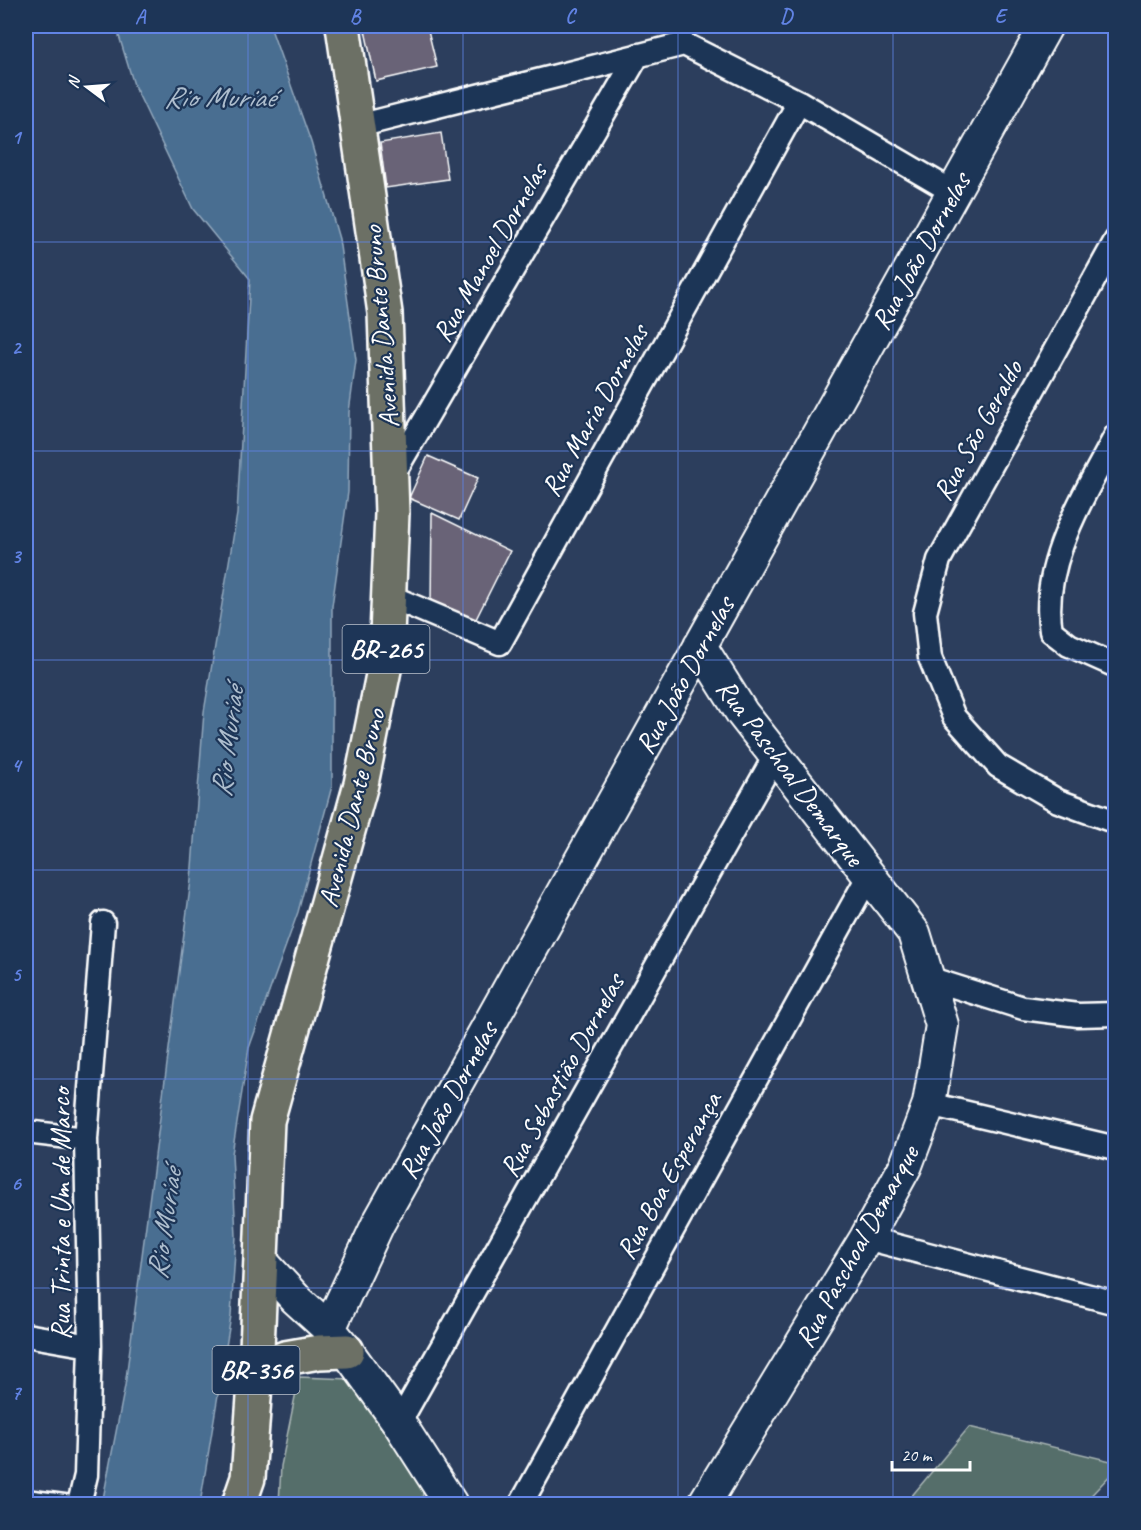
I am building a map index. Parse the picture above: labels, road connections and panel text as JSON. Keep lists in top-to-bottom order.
{
  "streets": {
    "highway": ["Avenida Dante Bruno", "BR-265", "BR-356"],
    "main road": ["Rua João Dornelas", "Rua Paschoal Demarque"],
    "street": [
      "Rua Manoel Dornelas",
      "Rua Maria Dornelas",
      "Rua São Geraldo",
      "Rua Sebastião Dornelas",
      "Rua Boa Esperança",
      "Rua Trinta e Um de Marco"
    ]
  },
  "crossings": [
    ["Rua João Dornelas", "Rua Paschoal Demarque"],
    ["Rua Manoel Dornelas", "Avenida Dante Bruno"],
    ["Avenida Dante Bruno", "Rua Maria Dornelas"],
    ["Rua Paschoal Demarque", "Rua Sebastião Dornelas"],
    ["Rua Paschoal Demarque", "Rua Boa Esperança"]
  ],
  "water": ["Rio Muriaé"],
  "scale_bar": "20 m",
  "north": "left",
  "grid": {
    "columns": [
      "A",
      "B",
      "C",
      "D",
      "E"
    ],
    "rows": [
      "1",
      "2",
      "3",
      "4",
      "5",
      "6",
      "7"
    ]
  }
}
